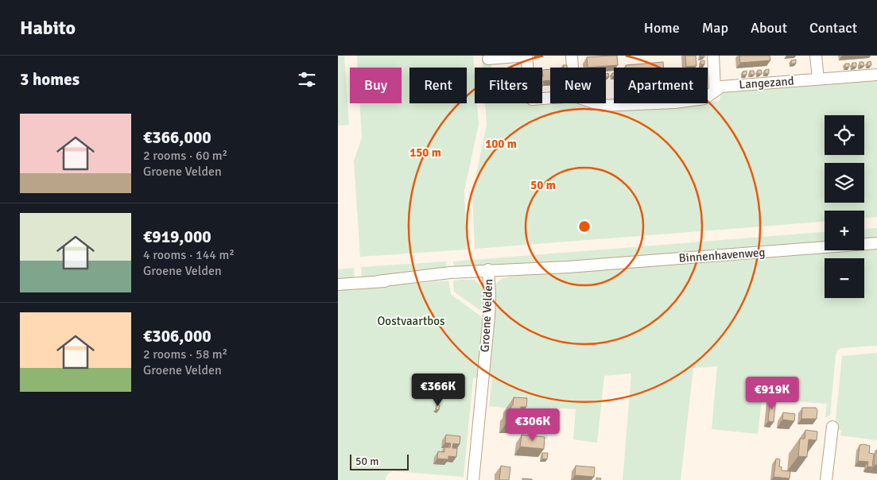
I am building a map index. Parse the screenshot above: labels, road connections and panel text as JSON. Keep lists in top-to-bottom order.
{
  "streets": {
    "street": ["Langezand", "Binnenhavenweg", "Groene Velden"]
  },
  "crossings": [
    ["Binnenhavenweg", "Groene Velden"]
  ],
  "parks": ["Oostvaartbos"],
  "scale_bar": "50 m",
  "page": {
    "header": "Habito",
    "nav": [
      "Home",
      "Map",
      "About",
      "Contact"
    ],
    "heading": "3 homes",
    "chip": [
      "Buy",
      "Rent",
      "Filters",
      "New",
      "Apartment"
    ],
    "list": [
      {
        "name": "€366,000",
        "note": "2 rooms · 60 m² · Groene Velden"
      },
      {
        "name": "€919,000",
        "note": "4 rooms · 144 m² · Groene Velden"
      },
      {
        "name": "€306,000",
        "note": "2 rooms · 58 m² · Groene Velden"
      }
    ],
    "map_buttons": ["+", "−"],
    "price": ["€366K", "€919K", "€306K"],
    "scale": "50 m"
  },
  "rings": ["100 m", "150 m", "50 m"]
}
